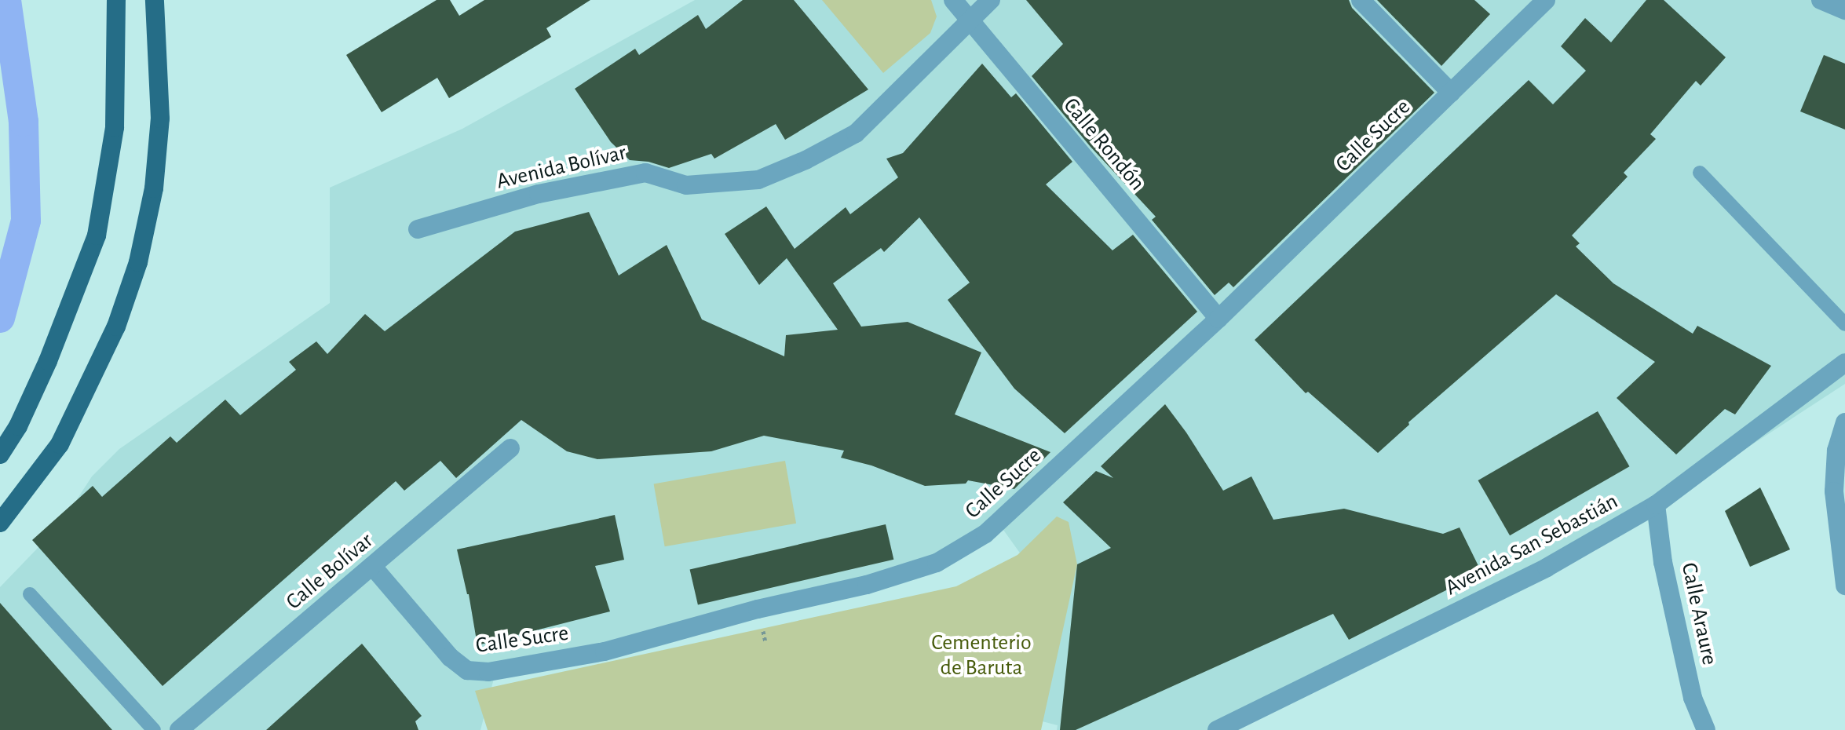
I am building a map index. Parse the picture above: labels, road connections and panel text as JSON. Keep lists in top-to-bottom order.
{
  "streets": {
    "street": [
      "Calle Sucre",
      "Calle Rondón",
      "Avenida Bolívar",
      "Avenida San Sebastián",
      "Calle Bolívar",
      "Calle Araure"
    ]
  },
  "crossings": [
    ["Calle Sucre", "Calle Rondón"],
    ["Calle Sucre", "Calle Bolívar"],
    ["Calle Rondón", "Avenida Bolívar"],
    ["Avenida San Sebastián", "Calle Araure"]
  ],
  "parks": ["Cementerio de Baruta"]
}
